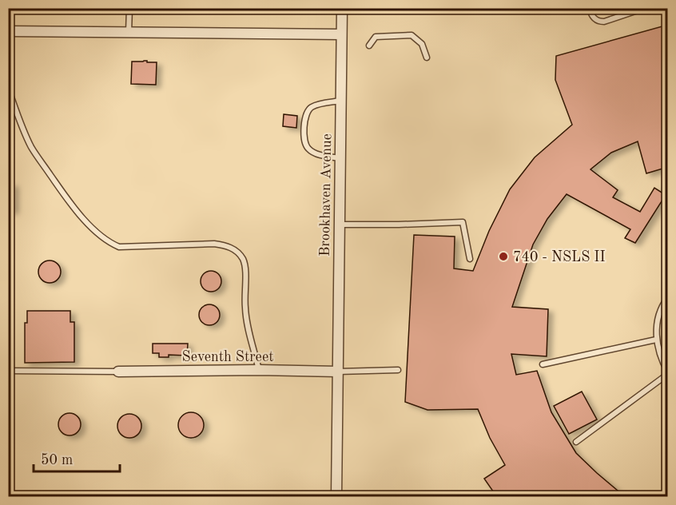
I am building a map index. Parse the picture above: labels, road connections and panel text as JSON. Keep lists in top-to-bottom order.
{
  "streets": {
    "street": ["Brookhaven Avenue", "Seventh Street"]
  },
  "crossings": [
    ["Brookhaven Avenue", "Seventh Street"]
  ],
  "places": ["740 - NSLS II"],
  "scale_bar": "50 m"
}
